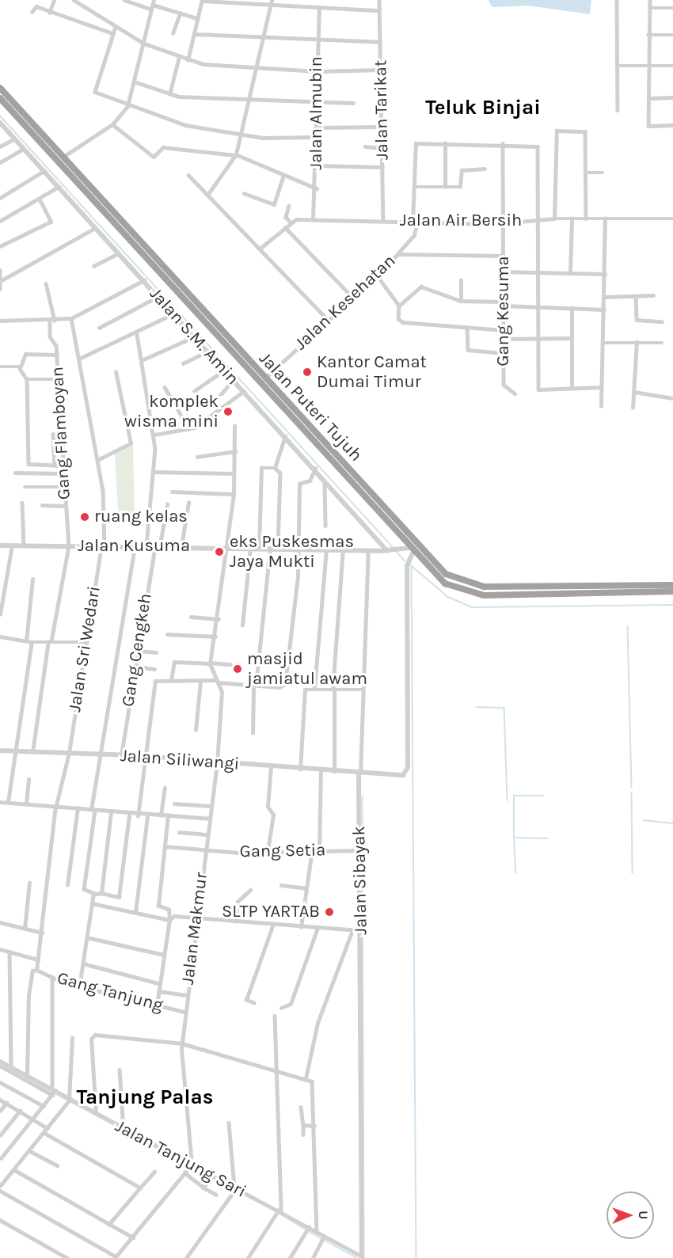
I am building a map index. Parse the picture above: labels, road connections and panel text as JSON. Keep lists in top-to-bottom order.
{
  "streets": {
    "highway": ["Jalan Puteri Tujuh"],
    "street": [
      "Jalan Tarikat",
      "Jalan Almubin",
      "Jalan Air Bersih",
      "Jalan Kesehatan",
      "Gang Kesuma",
      "Jalan S.M. Amin",
      "Gang Flamboyan",
      "Jalan Kusuma",
      "Jalan Sri Wedari",
      "Gang Cengkeh",
      "Jalan Siliwangi",
      "Gang Setia",
      "Jalan Sibayak",
      "Jalan Makmur",
      "Gang Tanjung",
      "Jalan Tanjung Sari"
    ]
  },
  "crossings": [
    ["Jalan Tarikat", "Jalan Air Bersih"],
    ["Jalan Almubin", "Jalan Air Bersih"],
    ["Jalan Air Bersih", "Jalan Kesehatan"],
    ["Jalan Air Bersih", "Gang Kesuma"],
    ["Jalan Kesehatan", "Jalan Puteri Tujuh"],
    ["Jalan S.M. Amin", "Jalan Kusuma"],
    ["Jalan Puteri Tujuh", "Jalan Kusuma"],
    ["Gang Flamboyan", "Jalan Kusuma"],
    ["Gang Flamboyan", "Jalan Siliwangi"],
    ["Jalan Kusuma", "Jalan Sri Wedari"],
    ["Jalan Kusuma", "Gang Cengkeh"],
    ["Jalan Sri Wedari", "Jalan Siliwangi"],
    ["Jalan Sri Wedari", "Gang Tanjung"],
    ["Jalan Sri Wedari", "Jalan Tanjung Sari"],
    ["Gang Cengkeh", "Jalan Siliwangi"],
    ["Jalan Siliwangi", "Jalan Sibayak"],
    ["Jalan Siliwangi", "Jalan Makmur"],
    ["Gang Setia", "Jalan Sibayak"],
    ["Gang Setia", "Jalan Makmur"],
    ["Jalan Sibayak", "Jalan Tanjung Sari"],
    ["Jalan Makmur", "Gang Tanjung"],
    ["Jalan Makmur", "Jalan Tanjung Sari"]
  ],
  "districts": ["Teluk Binjai", "Tanjung Palas"],
  "places": [
    "Kantor Camat Dumai Timur",
    "komplek wisma mini",
    "ruang kelas",
    "eks Puskesmas Jaya Mukti",
    "masjid jamiatul awam",
    "SLTP YARTAB"
  ],
  "north": "right"
}
